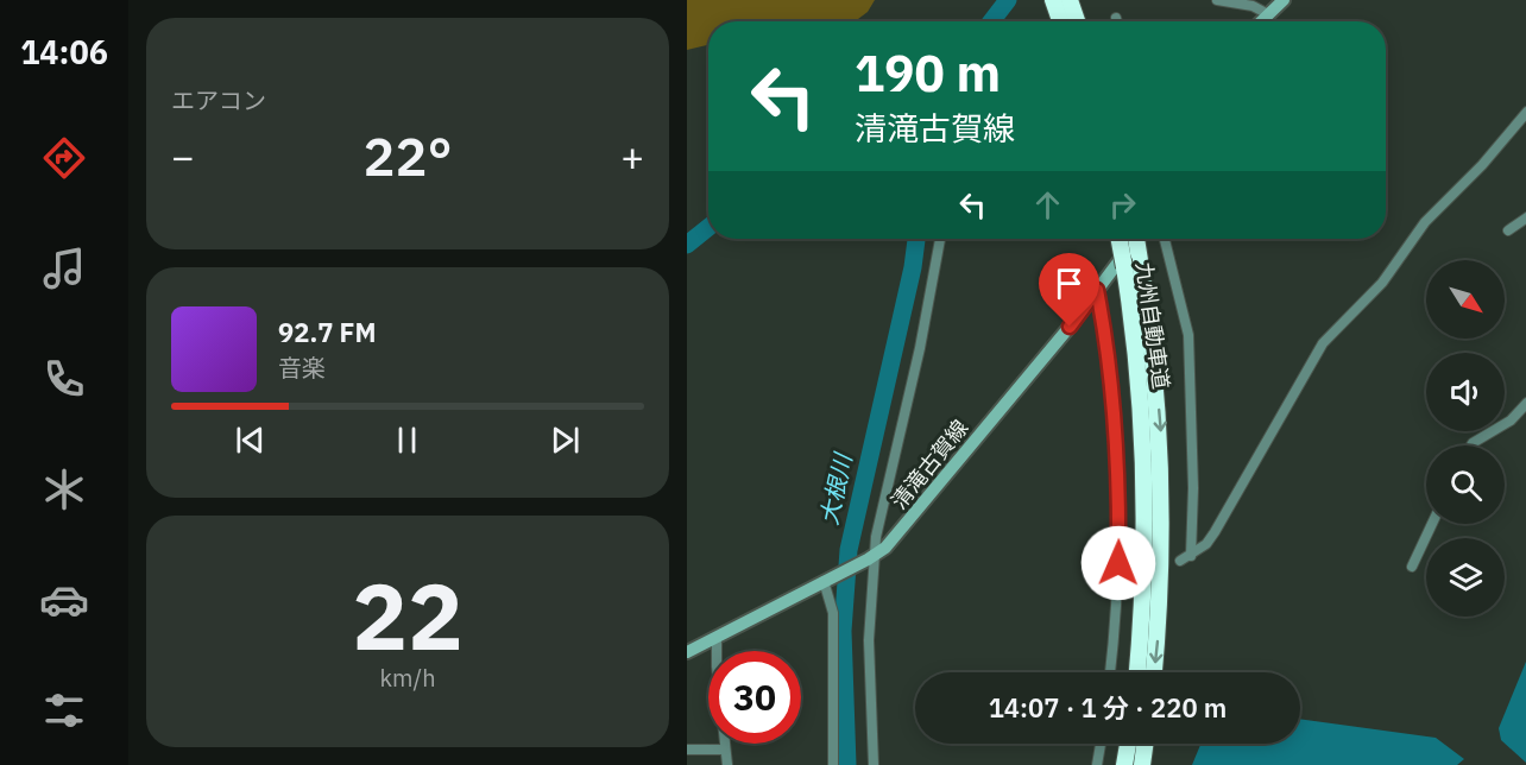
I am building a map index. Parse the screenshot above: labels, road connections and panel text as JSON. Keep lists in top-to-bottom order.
{
  "streets": {
    "highway": ["九州自動車道"],
    "main road": ["清滝古賀線"]
  },
  "water": ["大根川"],
  "north": "bottom right",
  "page": {
    "tabs": "14:06",
    "tile": [
      "エアコン",
      ["22", "km/h"]
    ],
    "turn": ["190 m", "清滝古賀線"],
    "heat": ["−", "22°", "+"],
    "song": ["92.7 FM", "音楽"],
    "limit": "30",
    "trip": "14:07 · 1 分 · 220 m"
  }
}
